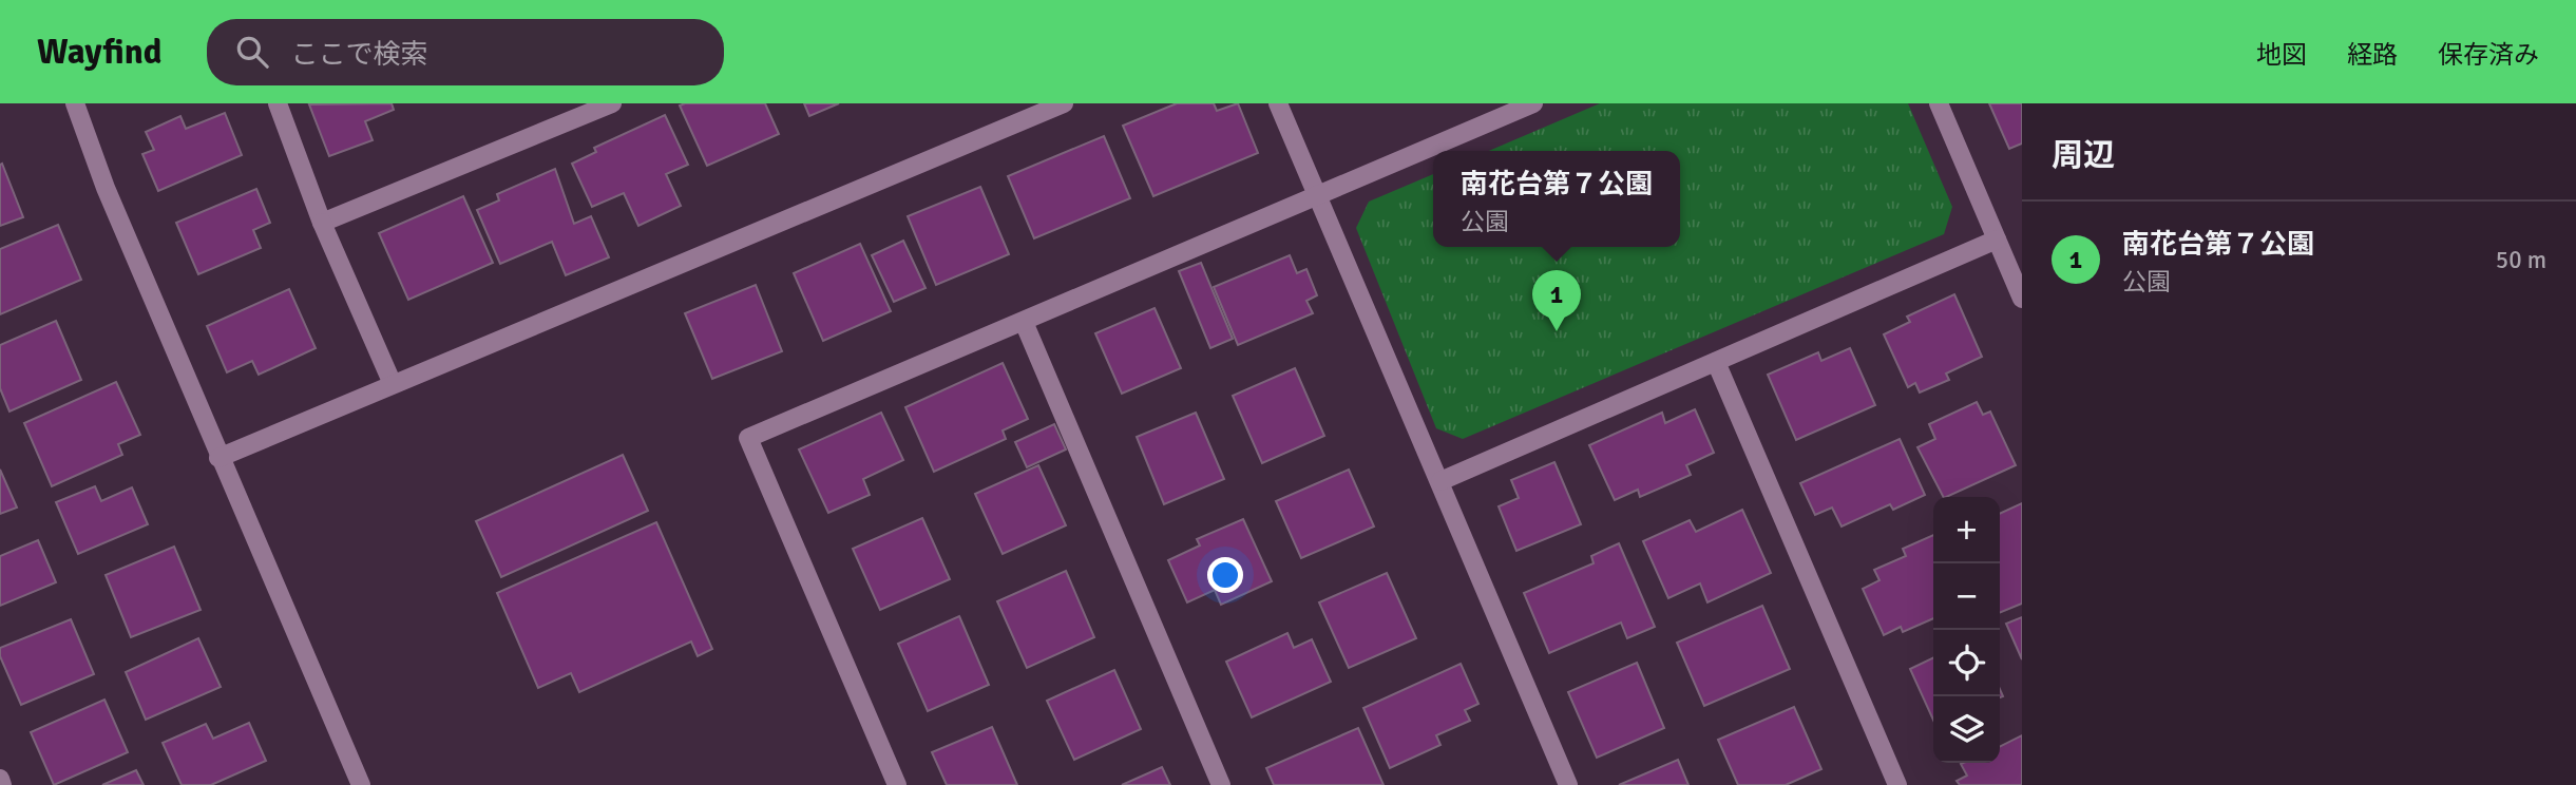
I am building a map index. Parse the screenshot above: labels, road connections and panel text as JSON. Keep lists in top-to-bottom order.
{
  "page": {
    "header": "Wayfind",
    "search": "ここで検索",
    "nav": ["地図", "経路", "保存済み"],
    "heading": "周辺",
    "popup": ["南花台第７公園", "公園"],
    "list": [
      {
        "mark": "1",
        "name": "南花台第７公園",
        "note": "公園",
        "value": "50 m"
      }
    ],
    "pins": "1",
    "map_buttons": ["+", "−"]
  }
}
